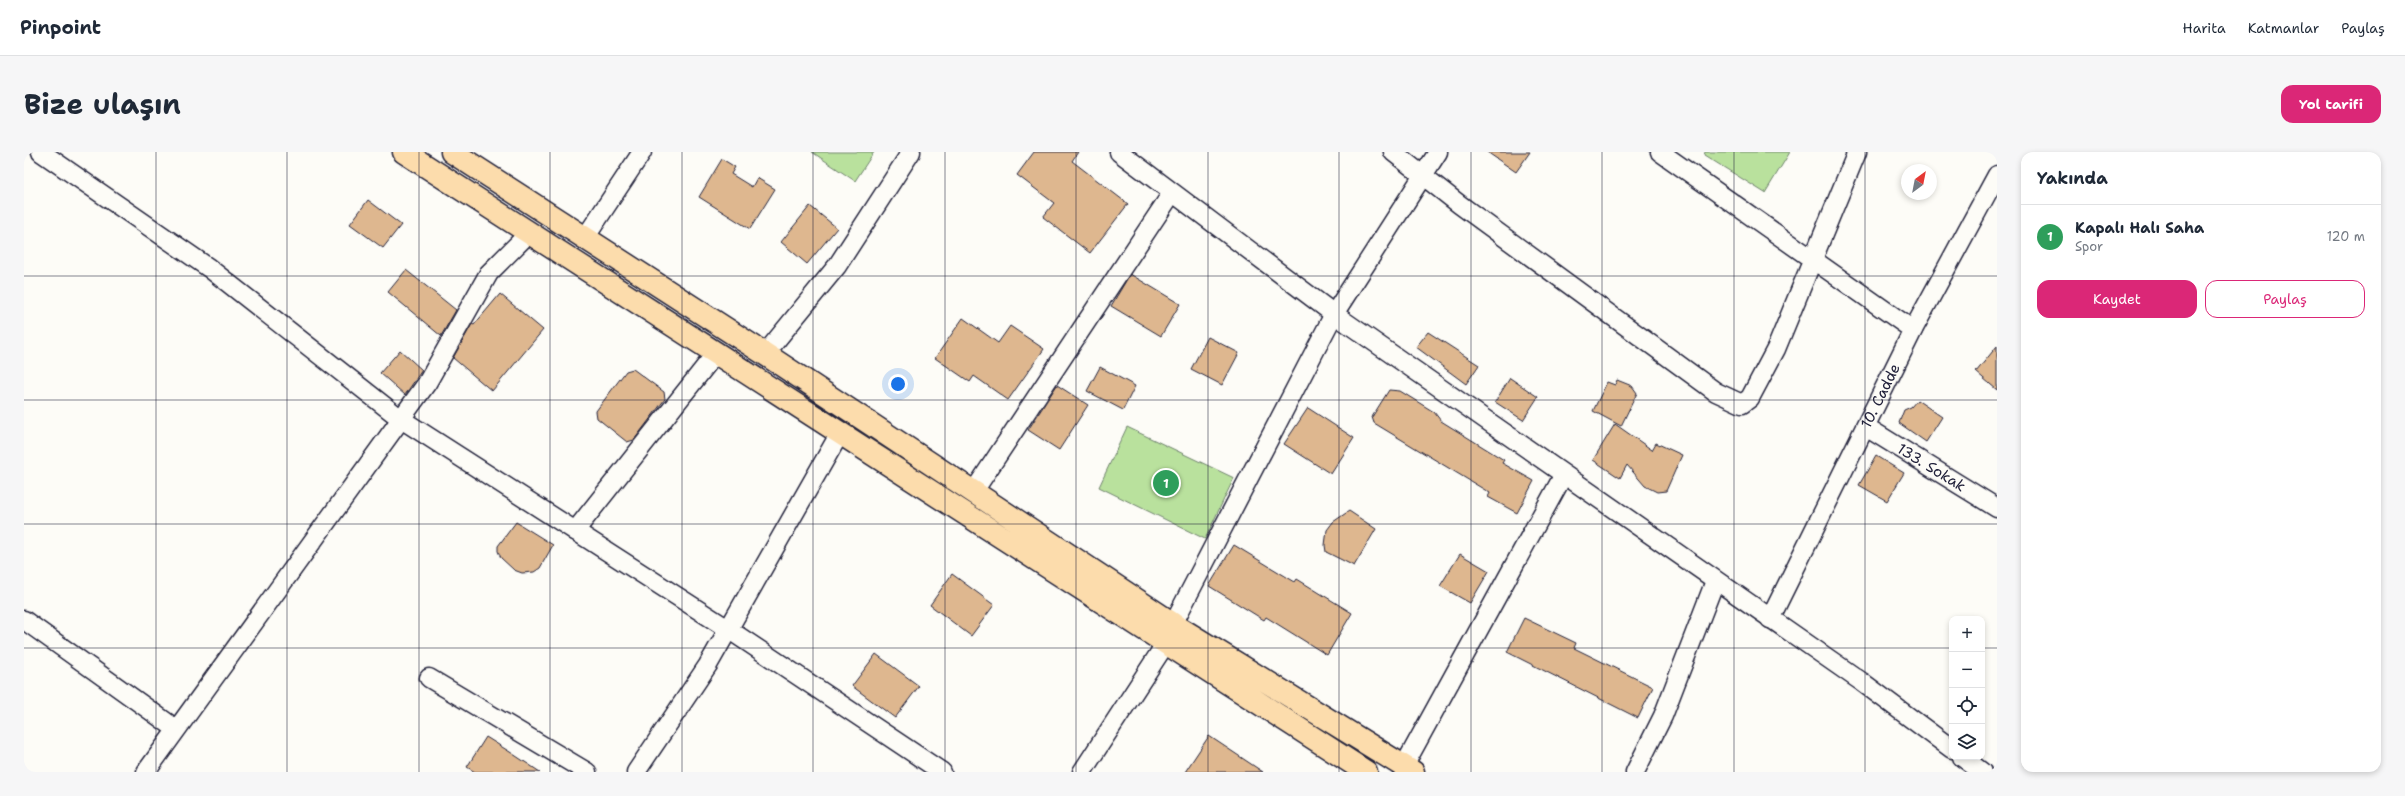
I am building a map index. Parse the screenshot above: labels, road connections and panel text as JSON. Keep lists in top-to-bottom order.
{
  "streets": {
    "street": ["10. Cadde", "133. Sokak"]
  },
  "crossings": [
    ["10. Cadde", "133. Sokak"]
  ],
  "north": "top right",
  "page": {
    "header": "Pinpoint",
    "nav": ["Harita", "Katmanlar", "Paylaş"],
    "title": "Bize ulaşın",
    "buttons": [
      "Yol tarifi",
      ["Kaydet", "Paylaş"]
    ],
    "heading": "Yakında",
    "list": [
      {
        "mark": "1",
        "name": "Kapalı Halı Saha",
        "note": "Spor",
        "value": "120 m"
      }
    ],
    "pins": "1",
    "map_buttons": ["+", "−"]
  }
}
